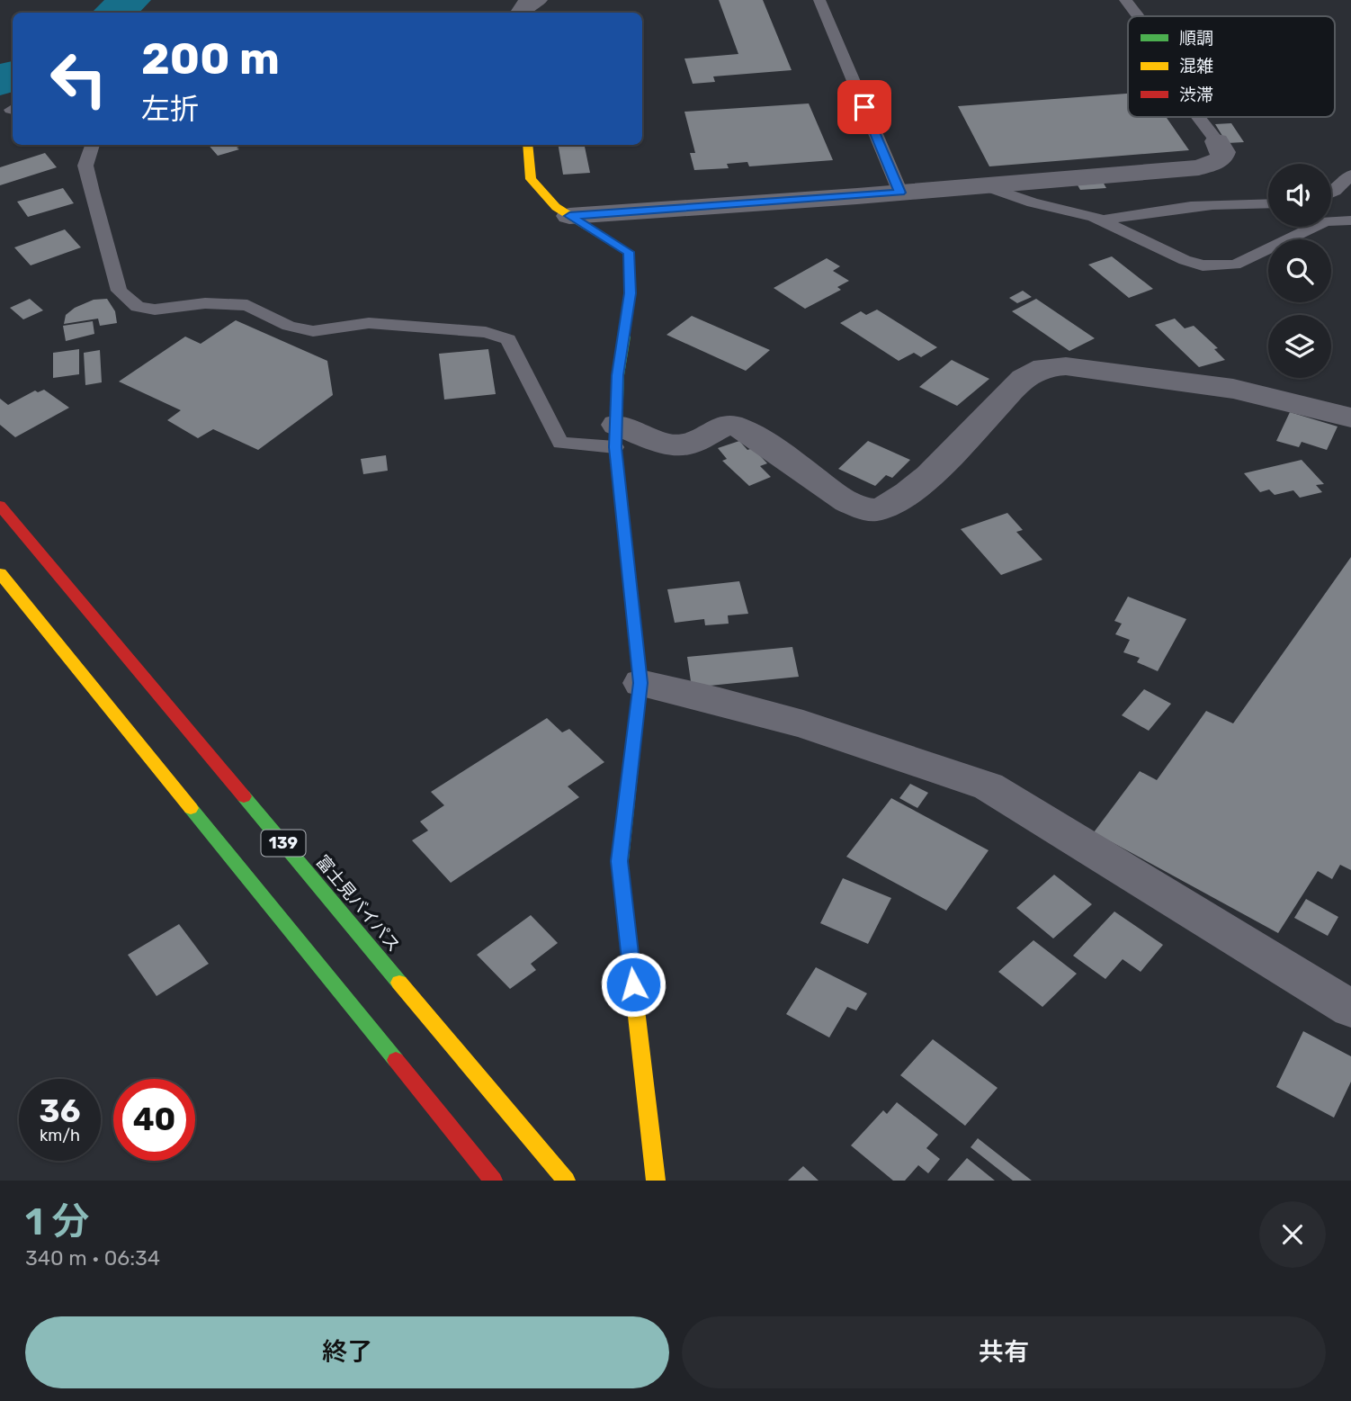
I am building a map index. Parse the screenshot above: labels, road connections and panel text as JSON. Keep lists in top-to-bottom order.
{
  "streets": {
    "main road": ["139", "富士見バイパス"]
  },
  "legend": ["順調", "混雑", "渋滞"],
  "page": {
    "turn": ["200 m", "左折"],
    "speed": "36 km/h",
    "limit": "40",
    "heading": ["1 分", "340 m · 06:34"],
    "buttons": ["終了", "共有"]
  }
}
